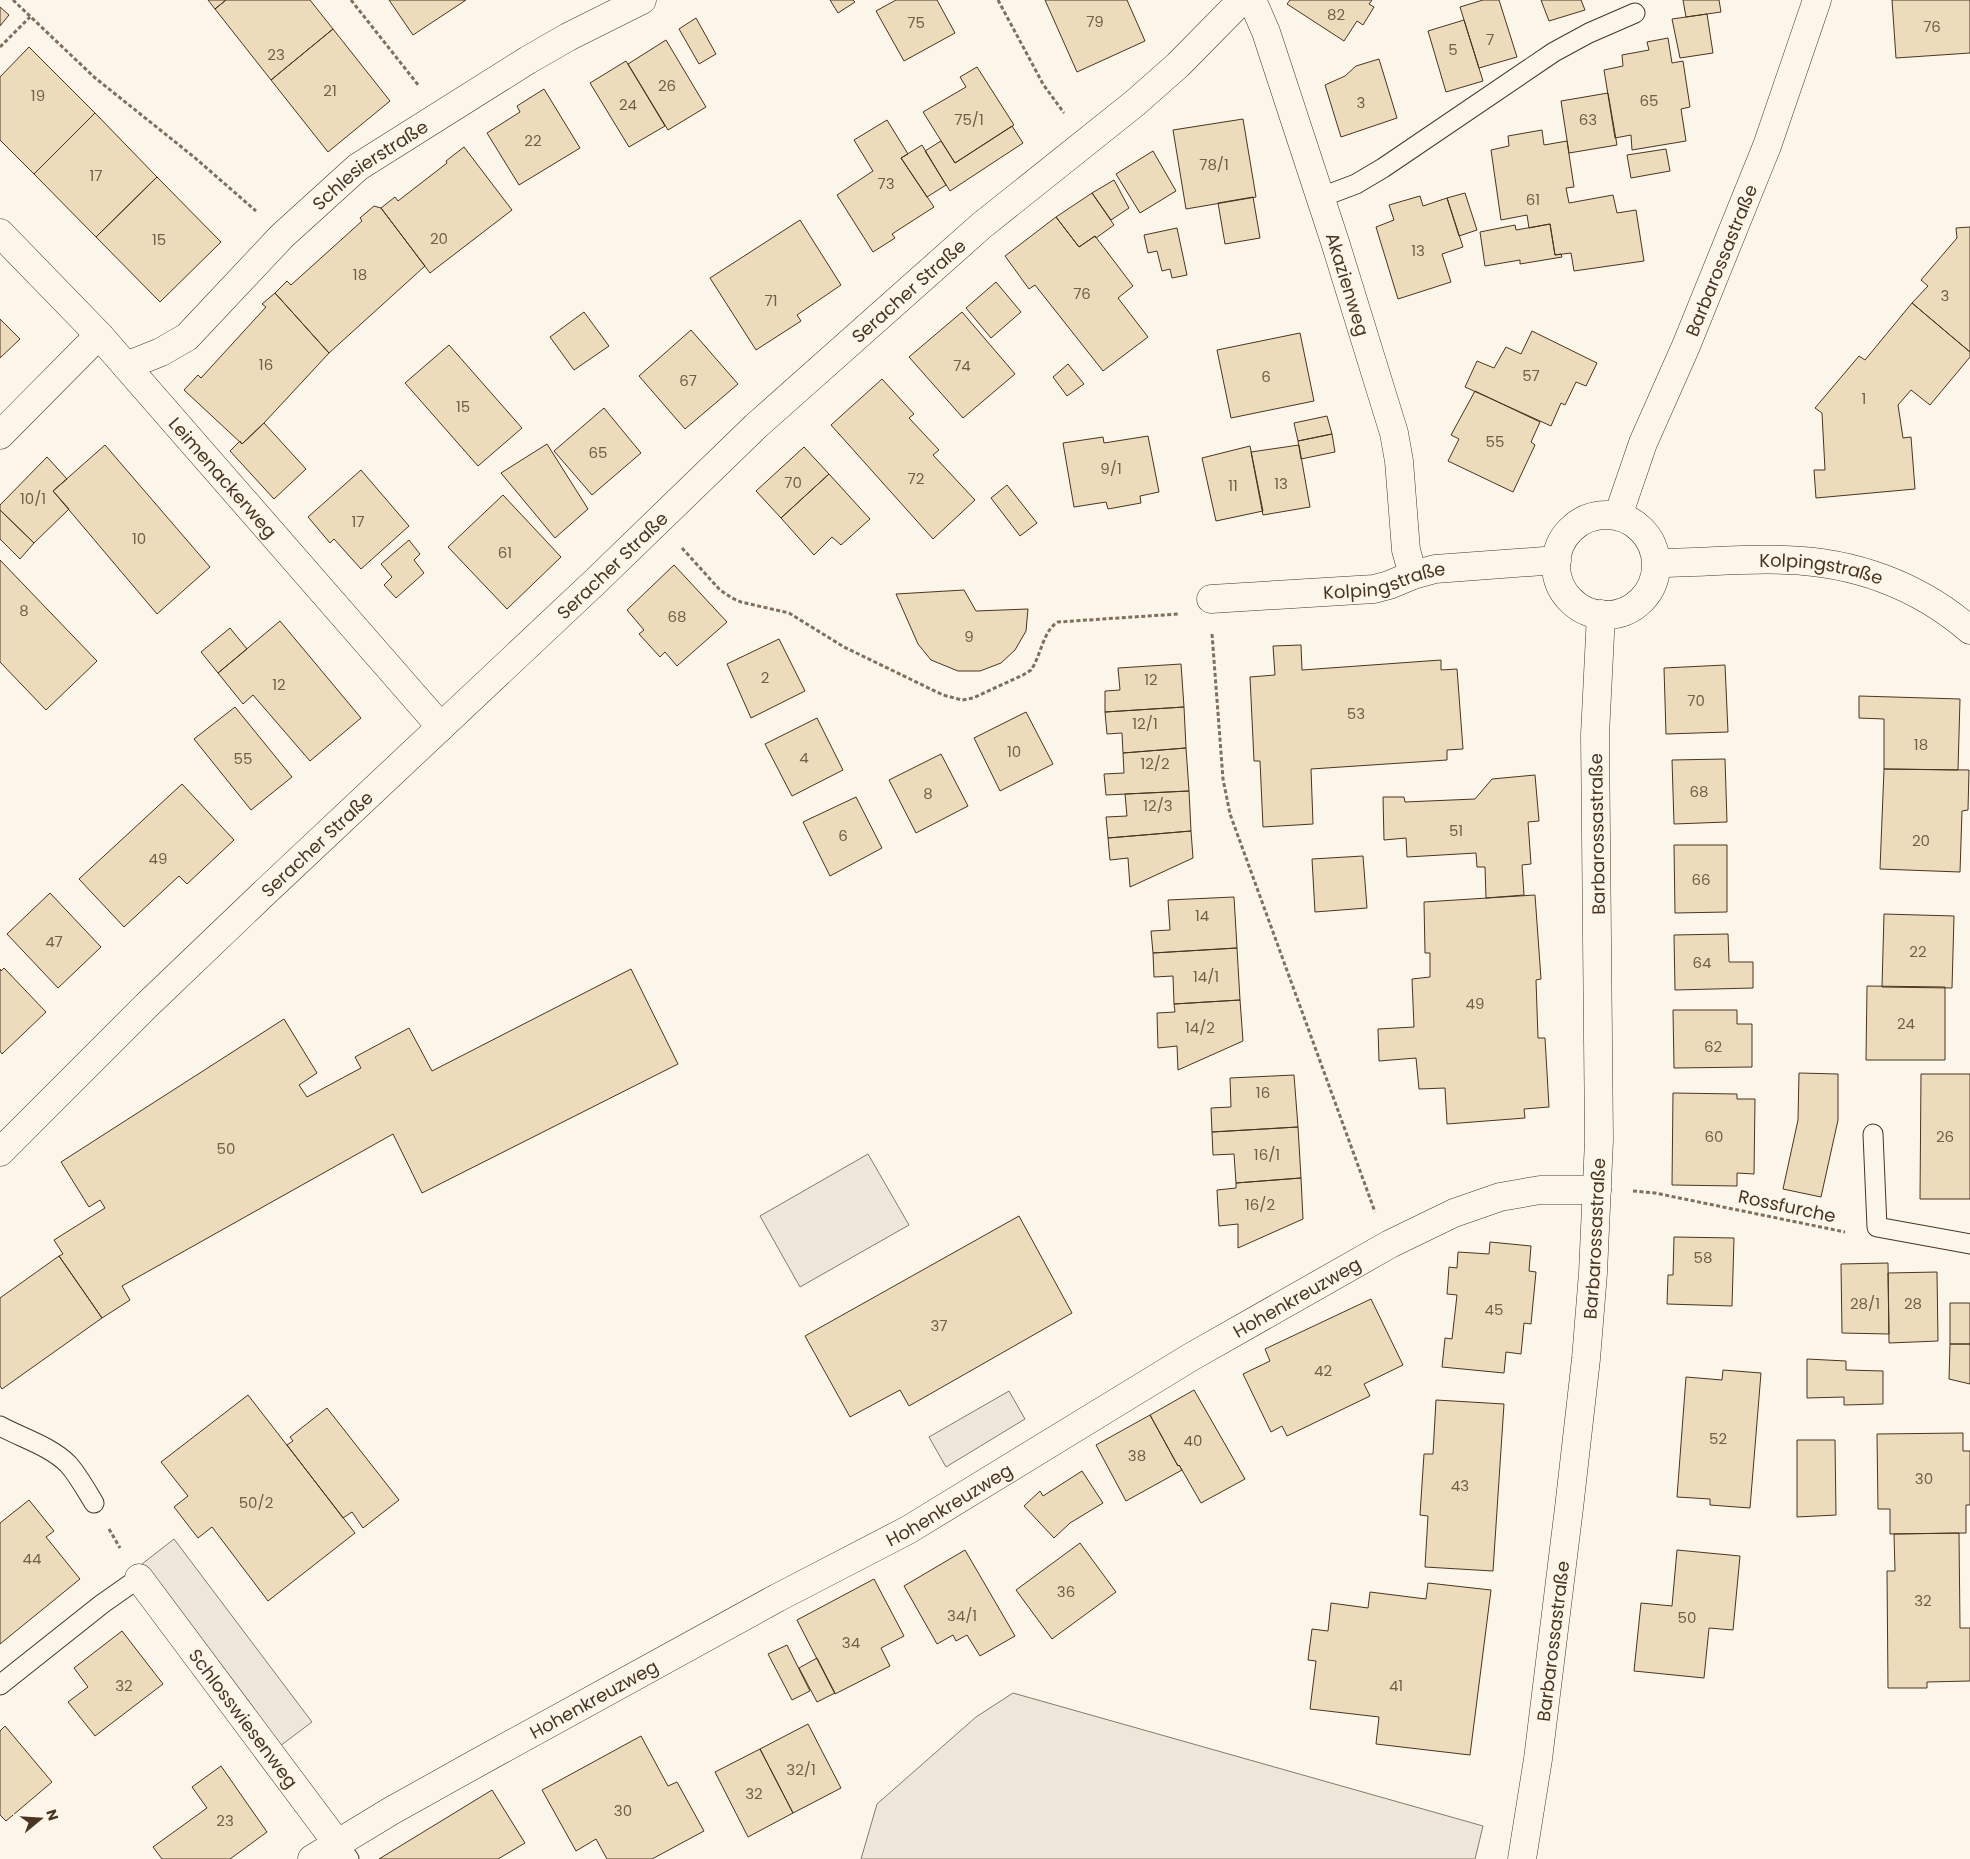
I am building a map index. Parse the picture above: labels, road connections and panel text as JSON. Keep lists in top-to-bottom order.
{
  "streets": {
    "street": [
      "Schlesierstraße",
      "Barbarossastraße",
      "Akazienweg",
      "Seracher Straße",
      "Leimenackerweg",
      "Kolpingstraße",
      "Hohenkreuzweg",
      "Schlosswiesenweg"
    ],
    "path": ["Rossfurche"]
  },
  "crossings": [
    ["Schlesierstraße", "Leimenackerweg"],
    ["Barbarossastraße", "Kolpingstraße"],
    ["Barbarossastraße", "Rossfurche"],
    ["Barbarossastraße", "Hohenkreuzweg"],
    ["Akazienweg", "Kolpingstraße"],
    ["Seracher Straße", "Leimenackerweg"],
    ["Rossfurche", "Hohenkreuzweg"],
    ["Hohenkreuzweg", "Schlosswiesenweg"]
  ],
  "house_numbers": [
    "82",
    "79",
    "75",
    "76",
    "7",
    "5",
    "23",
    "26",
    "21",
    "19",
    "65",
    "3",
    "24",
    "75/1",
    "63",
    "22",
    "78/1",
    "17",
    "73",
    "61",
    "20",
    "15",
    "13",
    "18",
    "76",
    "3",
    "71",
    "16",
    "74",
    "57",
    "6",
    "67",
    "1",
    "15",
    "55",
    "65",
    "9/1",
    "72",
    "70",
    "13",
    "11",
    "10/1",
    "17",
    "10",
    "61",
    "8",
    "68",
    "9",
    "2",
    "12",
    "12",
    "70",
    "53",
    "12/1",
    "18",
    "10",
    "4",
    "55",
    "12/2",
    "68",
    "8",
    "12/3",
    "51",
    "6",
    "20",
    "49",
    "66",
    "14",
    "47",
    "22",
    "64",
    "14/1",
    "49",
    "24",
    "14/2",
    "62",
    "16",
    "60",
    "26",
    "50",
    "16/1",
    "16/2",
    "58",
    "28/1",
    "28",
    "45",
    "37",
    "42",
    "52",
    "40",
    "38",
    "30",
    "43",
    "50/2",
    "44",
    "36",
    "32",
    "34/1",
    "50",
    "34",
    "32",
    "41",
    "32/1",
    "32",
    "30",
    "23"
  ],
  "north": "right"
}
